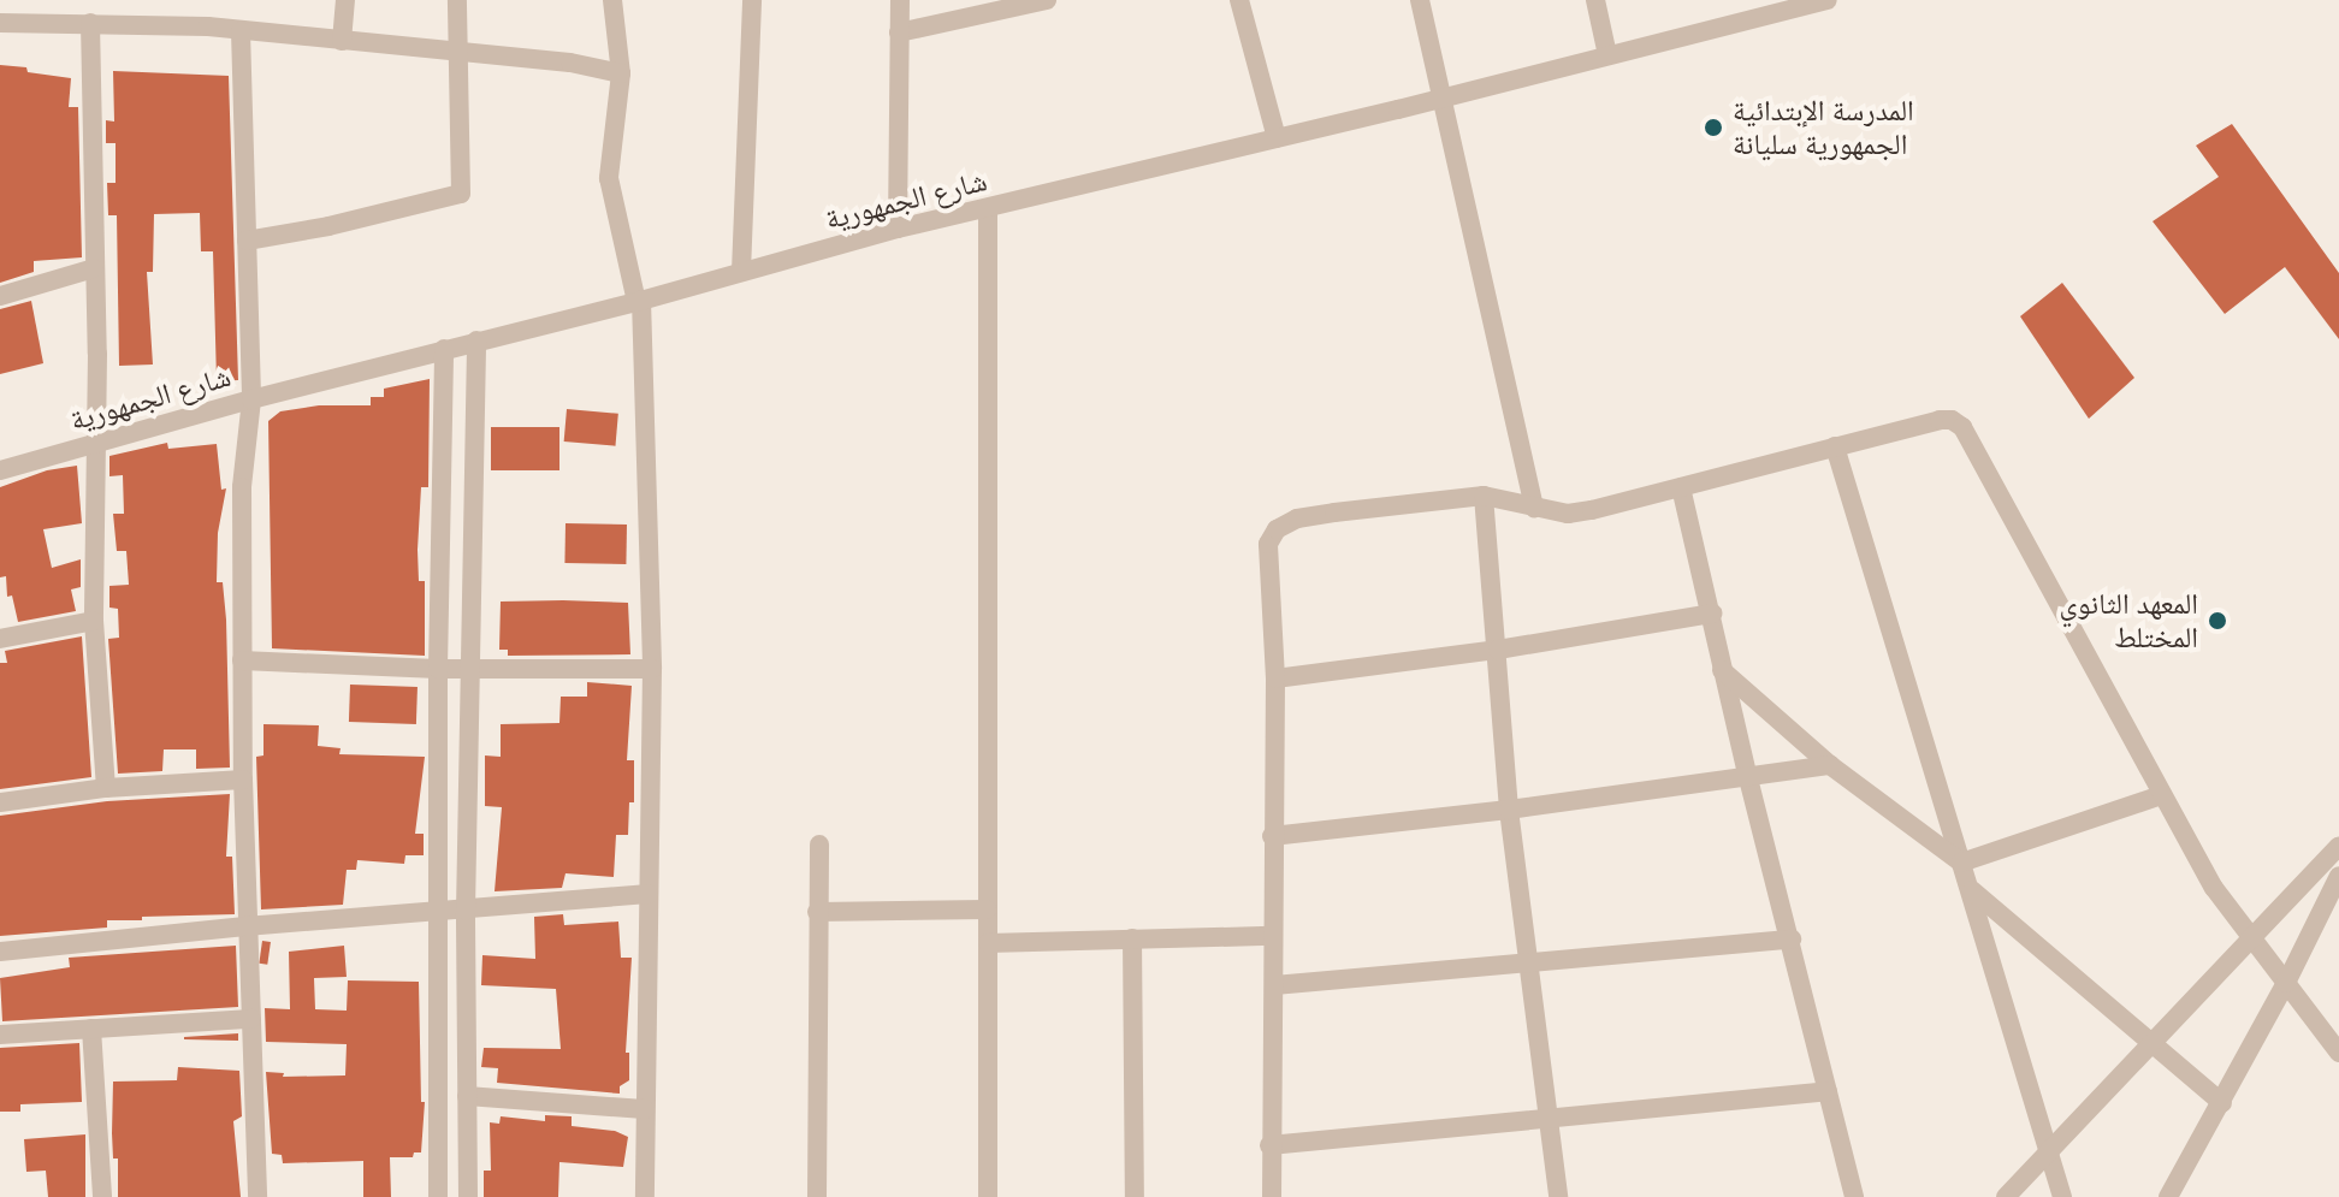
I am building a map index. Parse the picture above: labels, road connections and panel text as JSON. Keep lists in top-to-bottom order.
{
  "streets": {
    "street": ["شارع الجمهورية"]
  },
  "places": ["المدرسة الإبتدائية الجمهورية سليانة", "المعهد الثانوي المختلط"]
}
